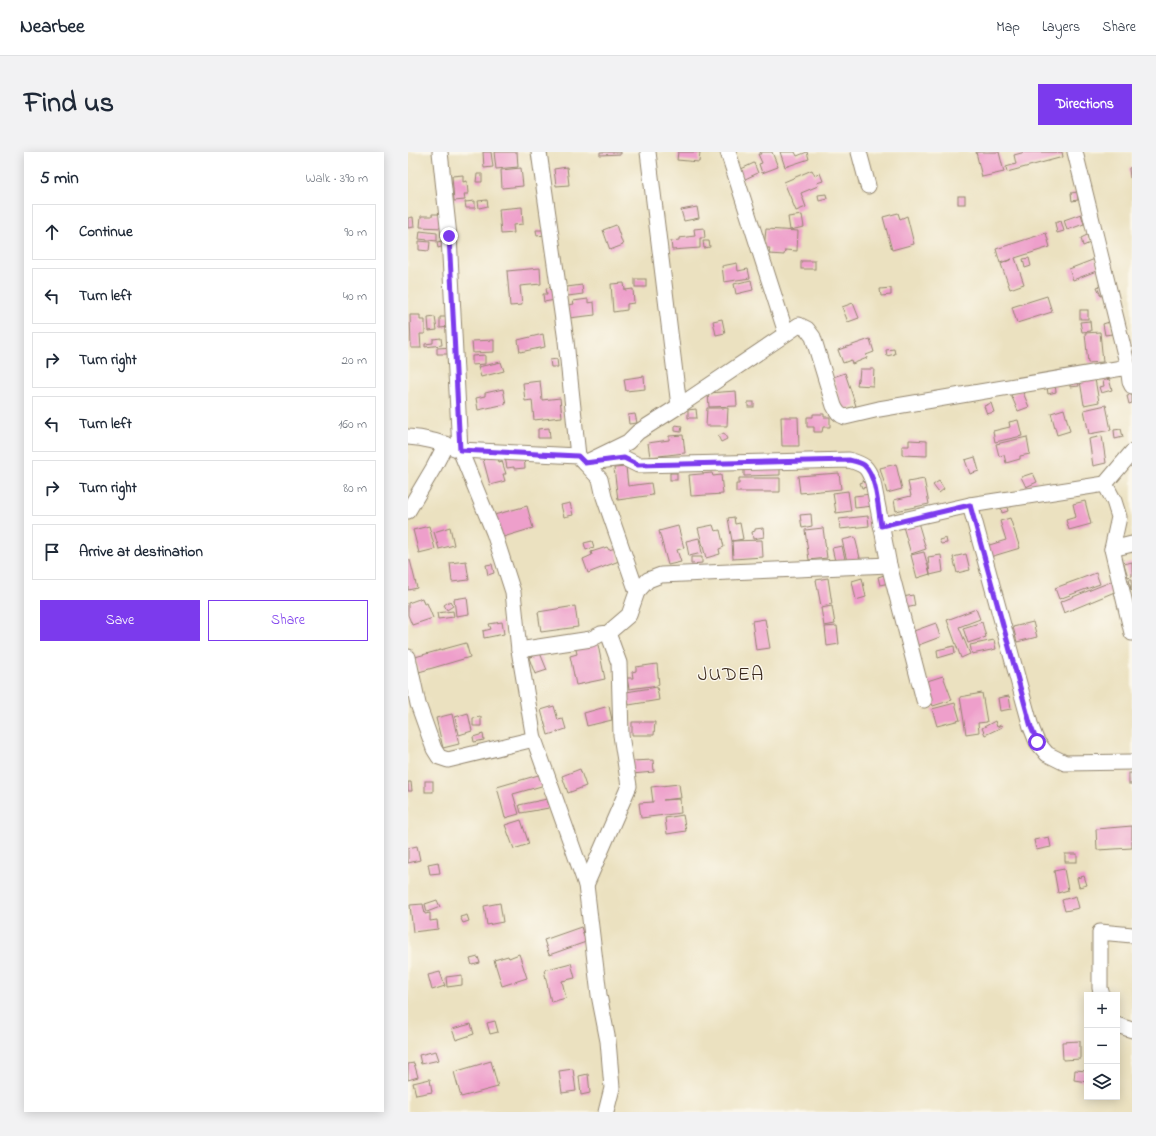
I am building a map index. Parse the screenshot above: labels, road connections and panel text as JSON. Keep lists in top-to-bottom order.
{
  "districts": ["JUDEA"],
  "page": {
    "header": "Nearbee",
    "nav": ["Map", "Layers", "Share"],
    "title": "Find us",
    "buttons": [
      "Directions",
      ["Save", "Share"]
    ],
    "heading": ["5 min", "Walk · 390 m"],
    "list": [
      ["Continue", "90 m"],
      ["Turn left", "40 m"],
      ["Turn right", "20 m"],
      ["Turn left", "160 m"],
      ["Turn right", "80 m"],
      "Arrive at destination"
    ],
    "map_buttons": ["+", "−"]
  }
}
